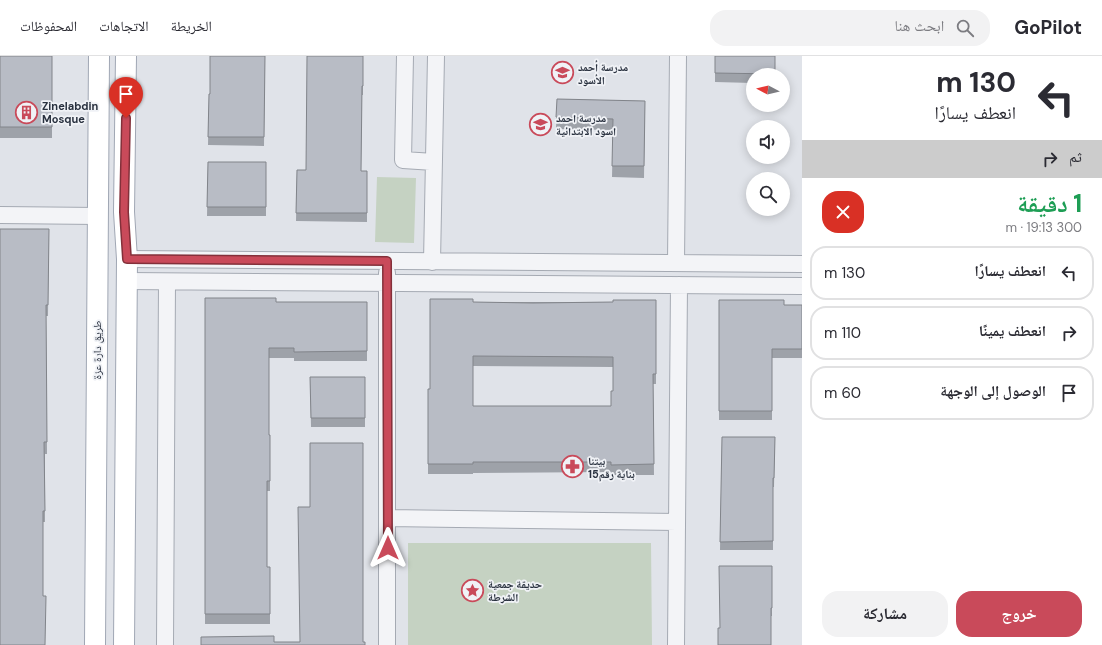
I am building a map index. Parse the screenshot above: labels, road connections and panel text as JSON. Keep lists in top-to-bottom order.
{
  "streets": {
    "main road": ["طريق دارة عزة"]
  },
  "places": {
    "school or university": ["مدرسة أحمد الأسود", "مدرسة احمد اسود الابتدائية"],
    "building": ["Zinelabdin Mosque"],
    "pharmacy": ["بيتنا بناية رقم15"],
    "place": ["حديقة جمعية الشرطة"]
  },
  "north": "left",
  "page": {
    "header": "GoPilot",
    "search": "ابحث هنا",
    "nav": ["الخريطة", "الاتجاهات", "المحفوظات"],
    "turn": ["130 m", "انعطف يسارًا"],
    "then": "ثم",
    "heading": ["1 دقيقة", "300 m · 19:13"],
    "list": [
      {
        "name": "انعطف يسارًا",
        "value": "130 m"
      },
      {
        "name": "انعطف يمينًا",
        "value": "110 m"
      },
      {
        "name": "الوصول إلى الوجهة",
        "value": "60 m"
      }
    ],
    "buttons": ["خروج", "مشاركة"]
  }
}
